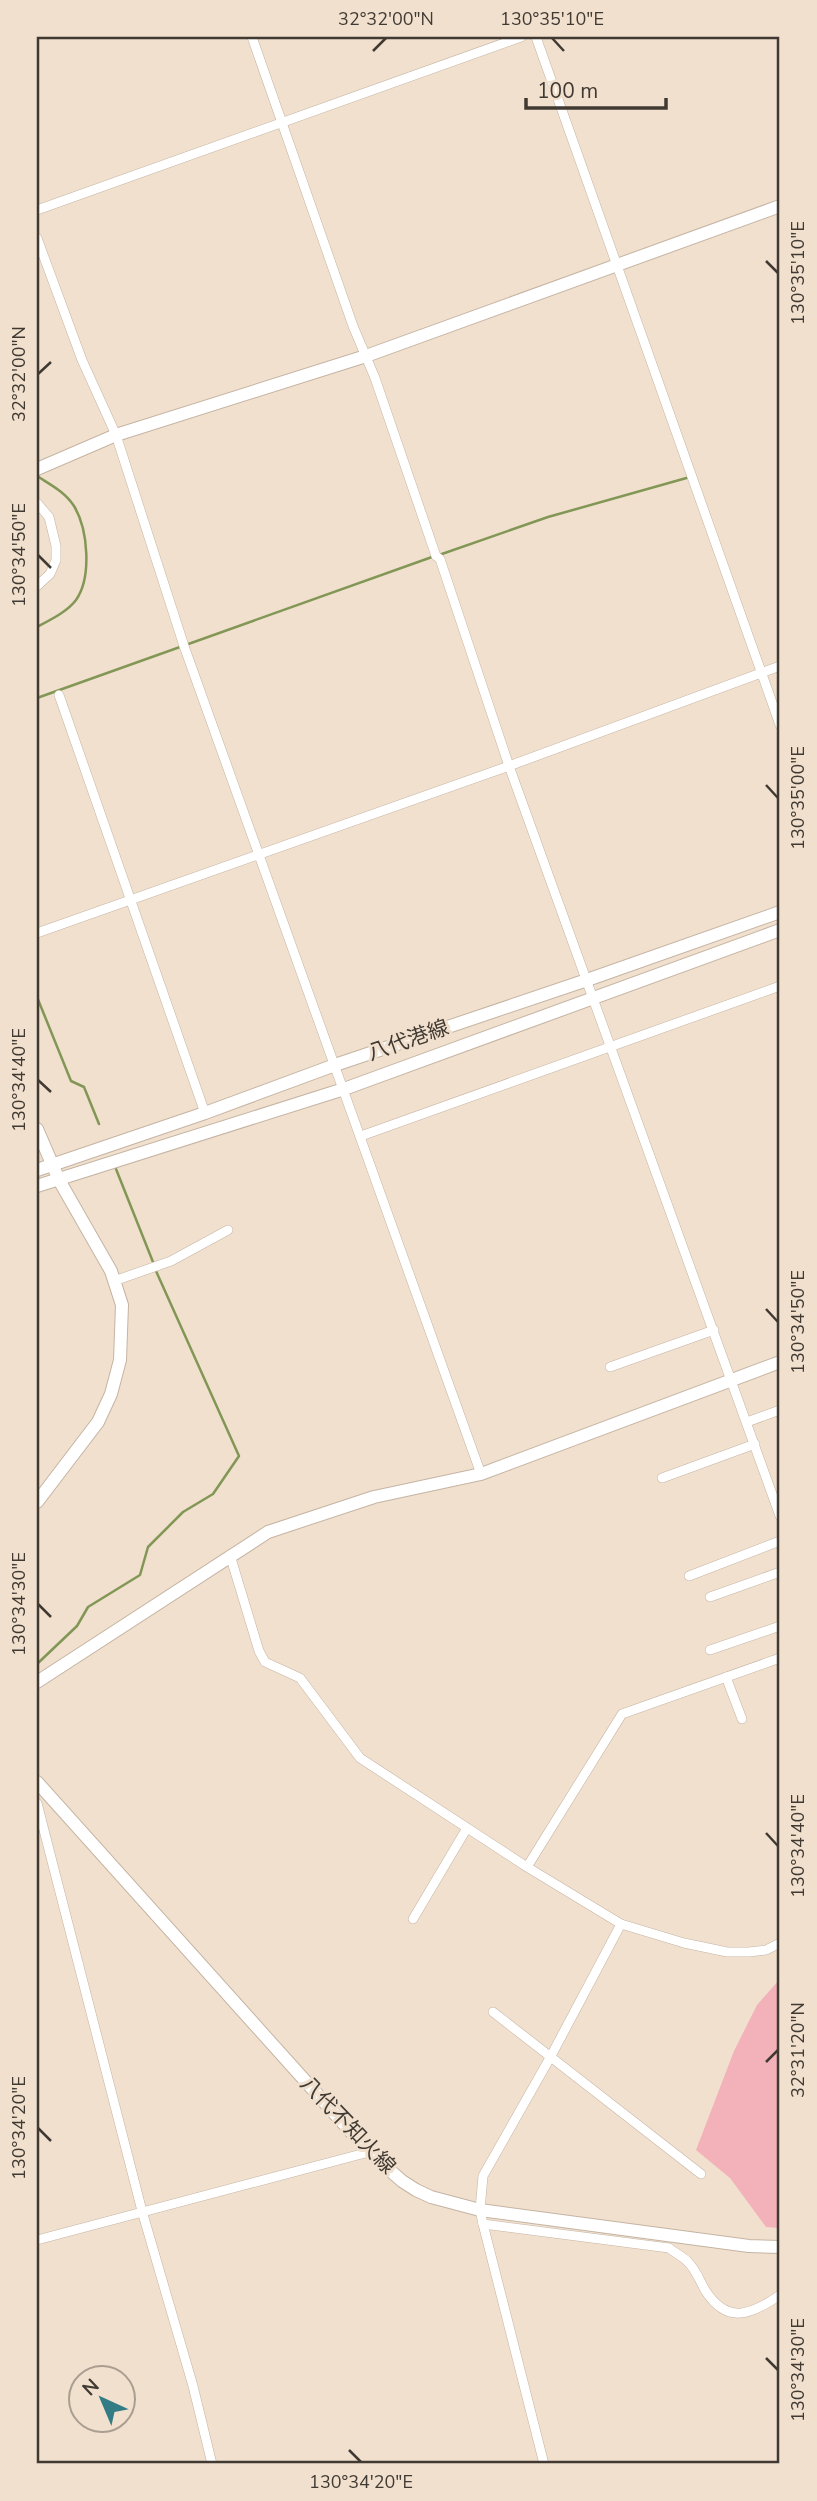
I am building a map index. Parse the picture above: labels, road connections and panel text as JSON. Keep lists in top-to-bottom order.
{
  "streets": {
    "main road": ["八代港線", "八代不知火線"]
  },
  "scale_bar": "100 m",
  "north": "top left",
  "coordinates": [
    "32°32'00\"N",
    "130°35'10\"E",
    "130°34'50\"E",
    "130°35'00\"E",
    "130°34'40\"E",
    "130°34'30\"E",
    "32°31'20\"N",
    "130°34'20\"E"
  ]
}
